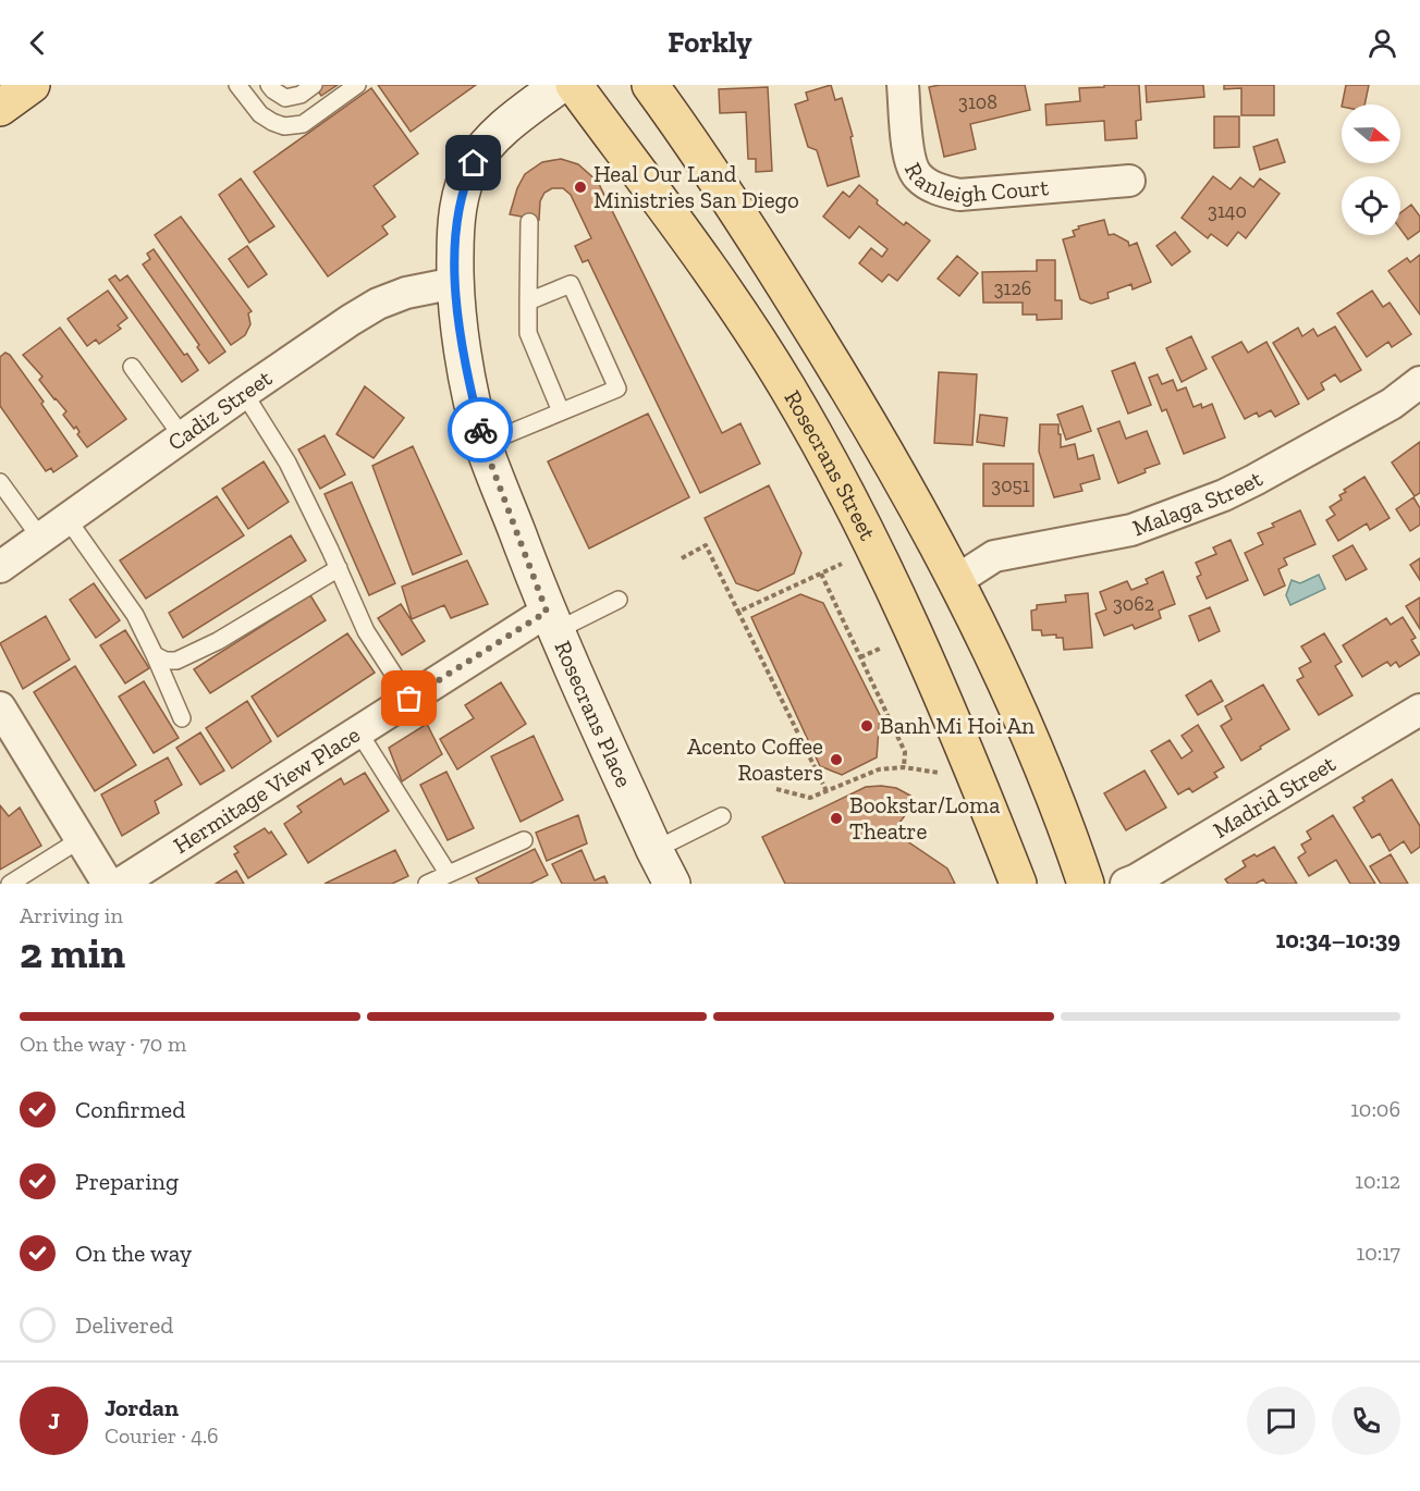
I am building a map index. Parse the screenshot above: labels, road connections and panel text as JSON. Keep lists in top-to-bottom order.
{
  "streets": {
    "main road": ["Rosecrans Street"],
    "street": [
      "Ranleigh Court",
      "Cadiz Street",
      "Malaga Street",
      "Rosecrans Place",
      "Hermitage View Place",
      "Madrid Street"
    ]
  },
  "crossings": [
    ["Cadiz Street", "Rosecrans Place"],
    ["Rosecrans Place", "Hermitage View Place"]
  ],
  "places": [
    "Heal Our Land Ministries San Diego",
    "Banh Mi Hoi An",
    "Acento Coffee Roasters",
    "Bookstar/Loma Theatre"
  ],
  "house_numbers": [
    "3108",
    "3140",
    "3126",
    "3051",
    "3062"
  ],
  "north": "right",
  "page": {
    "header": "Forkly",
    "heading": ["2 min", "Arriving in", "10:34–10:39"],
    "panel": ["Jordan", "Courier · 4.6"],
    "bar": "On the way · 70 m",
    "list": [
      ["Confirmed", "10:06"],
      ["Preparing", "10:12"],
      ["On the way", "10:17"],
      "Delivered"
    ],
    "round": "J"
  }
}
